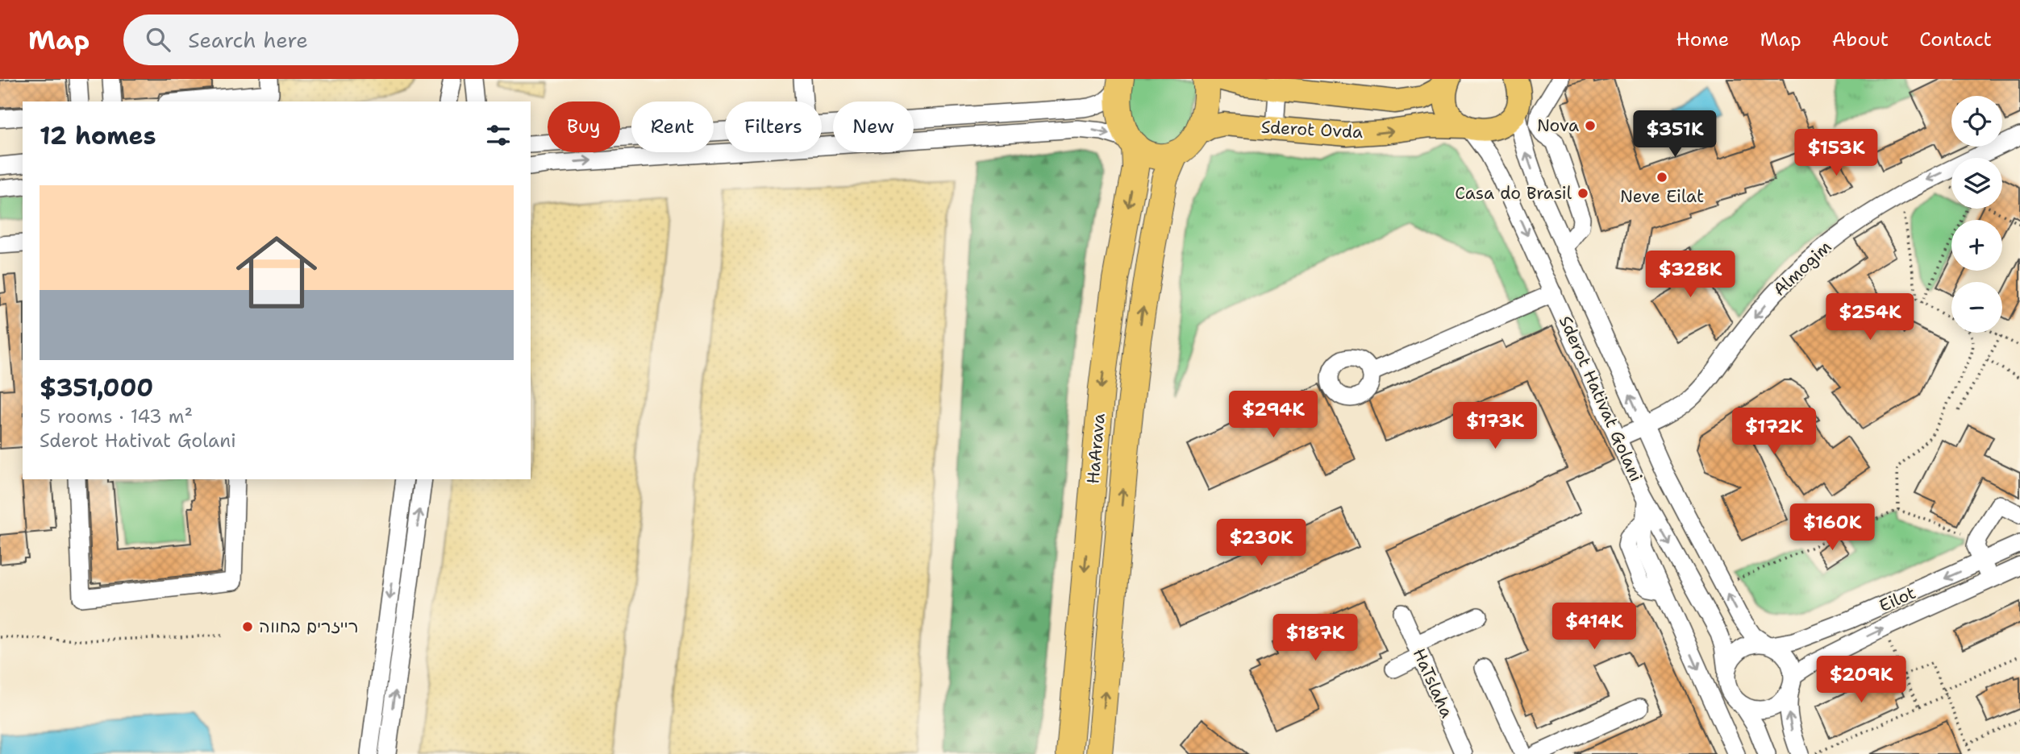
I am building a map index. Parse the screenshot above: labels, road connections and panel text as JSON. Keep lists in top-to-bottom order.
{
  "streets": {
    "highway": ["HaArava"],
    "main road": ["Sderot Ovda"],
    "street": [
      "Almogim",
      "Sderot Hativat Golani",
      "Eilot",
      "HaTslaha"
    ]
  },
  "crossings": [
    ["Sderot Ovda", "Sderot Hativat Golani"],
    ["Almogim", "Sderot Hativat Golani"],
    ["Sderot Hativat Golani", "Eilot"]
  ],
  "one_way": ["Almogim"],
  "places": [
    "Nova",
    "Neve Eilat",
    "Casa do Brasil",
    "רייזרים בחווה"
  ],
  "page": {
    "header": "Map",
    "search": "Search here",
    "nav": [
      "Home",
      "Map",
      "About",
      "Contact"
    ],
    "map_buttons": ["+", "−"],
    "chip": [
      "Buy",
      "Rent",
      "Filters",
      "New"
    ],
    "heading": "12 homes",
    "price": [
      "$351K",
      "$153K",
      "$328K",
      "$254K",
      "$294K",
      "$173K",
      "$172K",
      "$160K",
      "$230K",
      "$414K",
      "$187K",
      "$209K"
    ],
    "list": [
      {
        "name": "$351,000",
        "note": "5 rooms · 143 m² · Sderot Hativat Golani"
      }
    ]
  }
}
